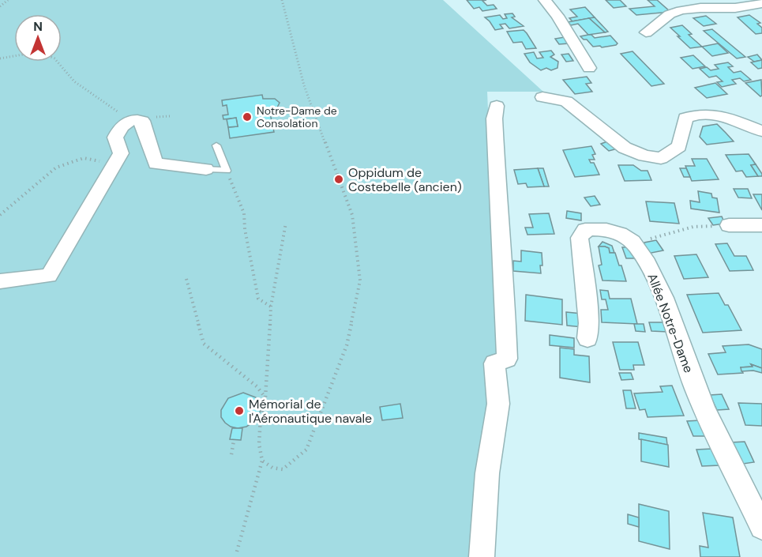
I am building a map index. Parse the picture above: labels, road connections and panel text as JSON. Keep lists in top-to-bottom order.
{
  "streets": {
    "street": ["Allée Notre-Dame"]
  },
  "places": ["Notre-Dame de Consolation", "Oppidum de Costebelle (ancien)", "Mémorial de l'Aéronautique navale"],
  "north": "top"
}
